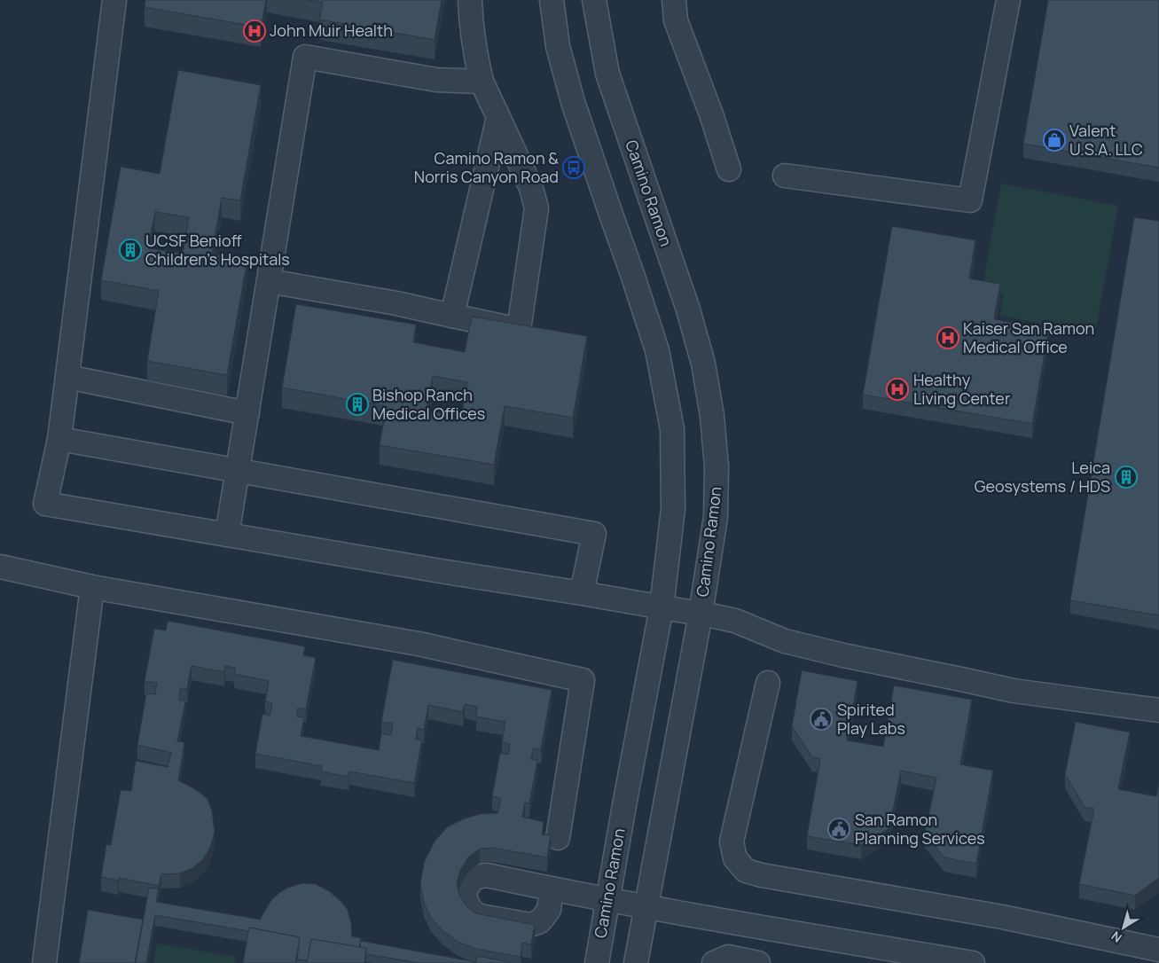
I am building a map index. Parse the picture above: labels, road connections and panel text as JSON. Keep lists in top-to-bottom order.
{
  "streets": {
    "street": ["Camino Ramon"]
  },
  "places": {
    "hospital": ["John Muir Health", "Kaiser San Ramon Medical Office", "Healthy Living Center"],
    "shop": ["Valent U.S.A. LLC"],
    "bus stop": ["Camino Ramon & Norris Canyon Road"],
    "building": ["UCSF Benioff Children's Hospitals", "Bishop Ranch Medical Offices", "Leica Geosystems / HDS"],
    "public building": ["Spirited Play Labs", "San Ramon Planning Services"]
  },
  "north": "bottom left"
}
